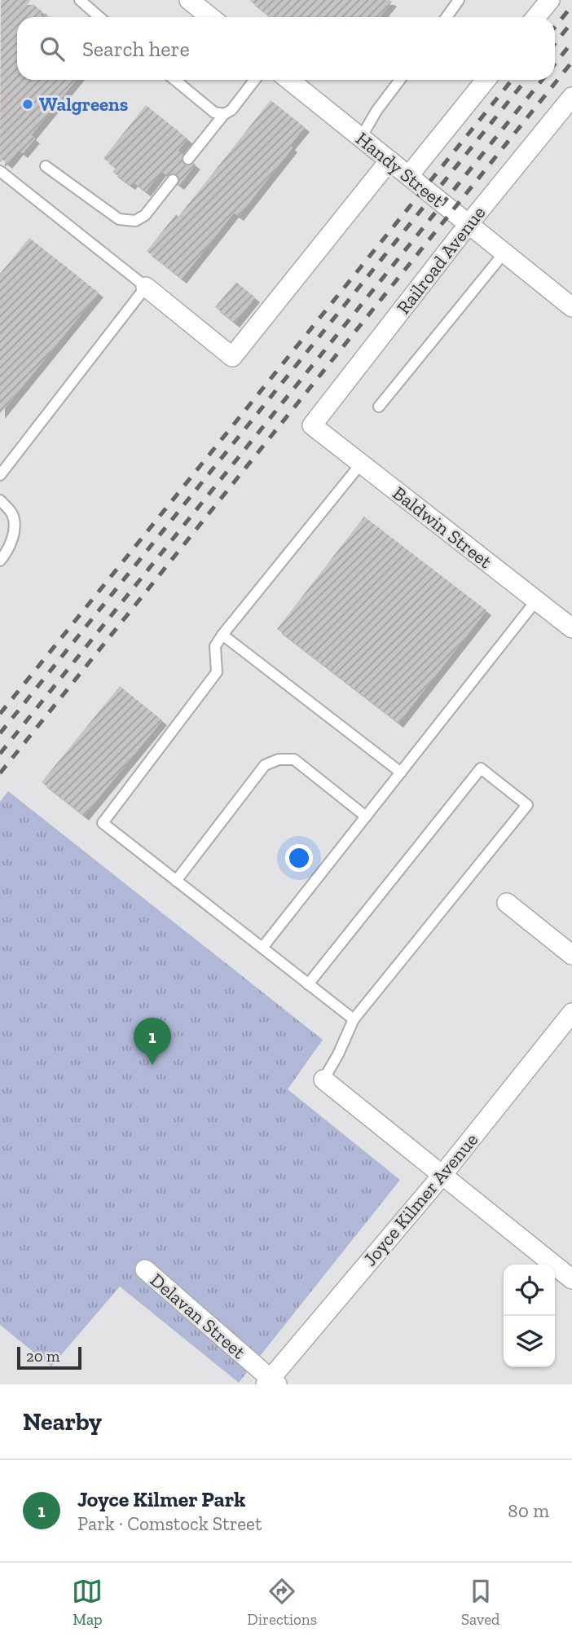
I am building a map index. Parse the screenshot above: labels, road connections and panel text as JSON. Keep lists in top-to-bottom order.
{
  "streets": {
    "street": [
      "Handy Street",
      "Railroad Avenue",
      "Baldwin Street",
      "Joyce Kilmer Avenue",
      "Delavan Street"
    ]
  },
  "crossings": [
    ["Handy Street", "Railroad Avenue"],
    ["Railroad Avenue", "Baldwin Street"],
    ["Joyce Kilmer Avenue", "Delavan Street"]
  ],
  "places": ["Walgreens"],
  "scale_bar": "20 m",
  "page": {
    "search": "Search here",
    "pins": "1",
    "scale": "20 m",
    "heading": "Nearby",
    "list": [
      {
        "mark": "1",
        "name": "Joyce Kilmer Park",
        "note": "Park · Comstock Street",
        "value": "80 m"
      }
    ],
    "nav": ["Map", "Directions", "Saved"]
  }
}
